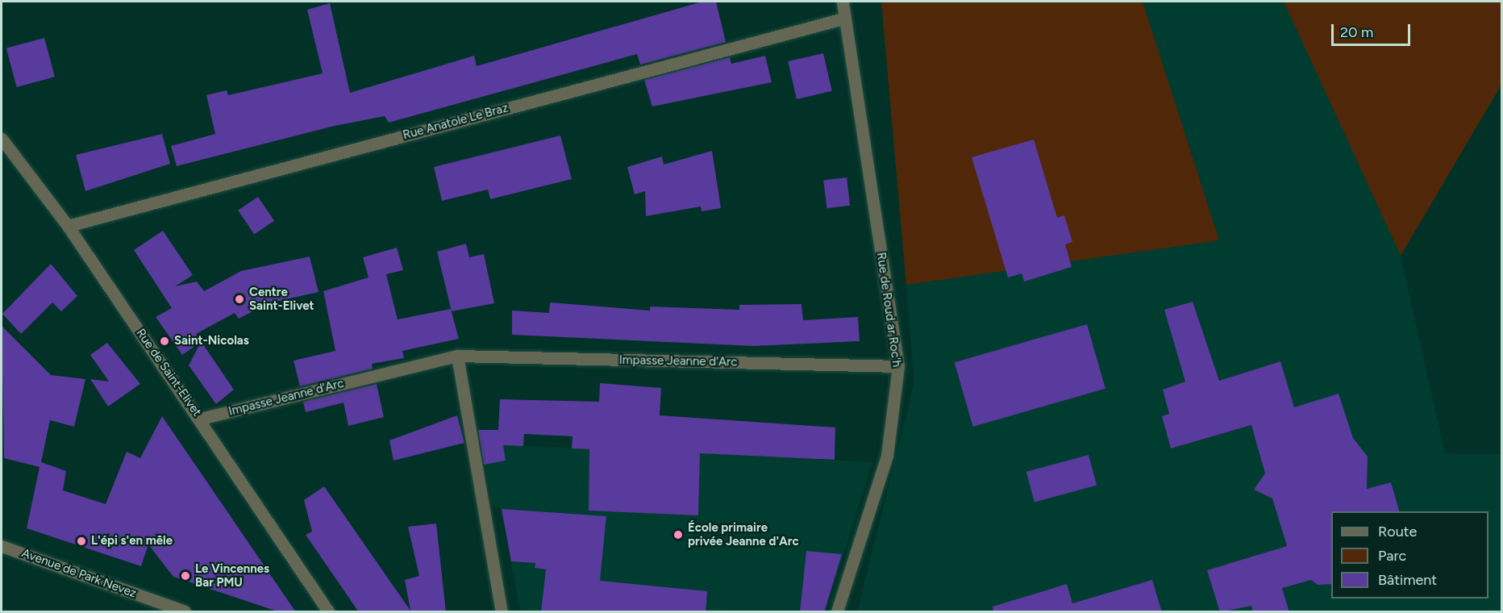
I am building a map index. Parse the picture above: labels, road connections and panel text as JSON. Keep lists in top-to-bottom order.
{
  "streets": {
    "street": [
      "Rue Anatole Le Braz",
      "Rue de Roud ar Roc'h",
      "Impasse Jeanne d'Arc",
      "Rue de Saint-Elivet",
      "Avenue de Park Nevez"
    ]
  },
  "crossings": [
    ["Rue Anatole Le Braz", "Rue de Roud ar Roc'h"],
    ["Rue Anatole Le Braz", "Rue de Saint-Elivet"],
    ["Rue de Roud ar Roc'h", "Impasse Jeanne d'Arc"],
    ["Impasse Jeanne d'Arc", "Rue de Saint-Elivet"]
  ],
  "places": [
    "Centre Saint-Elivet",
    "Saint-Nicolas",
    "École primaire privée Jeanne d'Arc",
    "L'épi s'en mêle",
    "Le Vincennes Bar PMU"
  ],
  "legend": ["Route", "Parc", "Bâtiment"],
  "scale_bar": "20 m"
}
